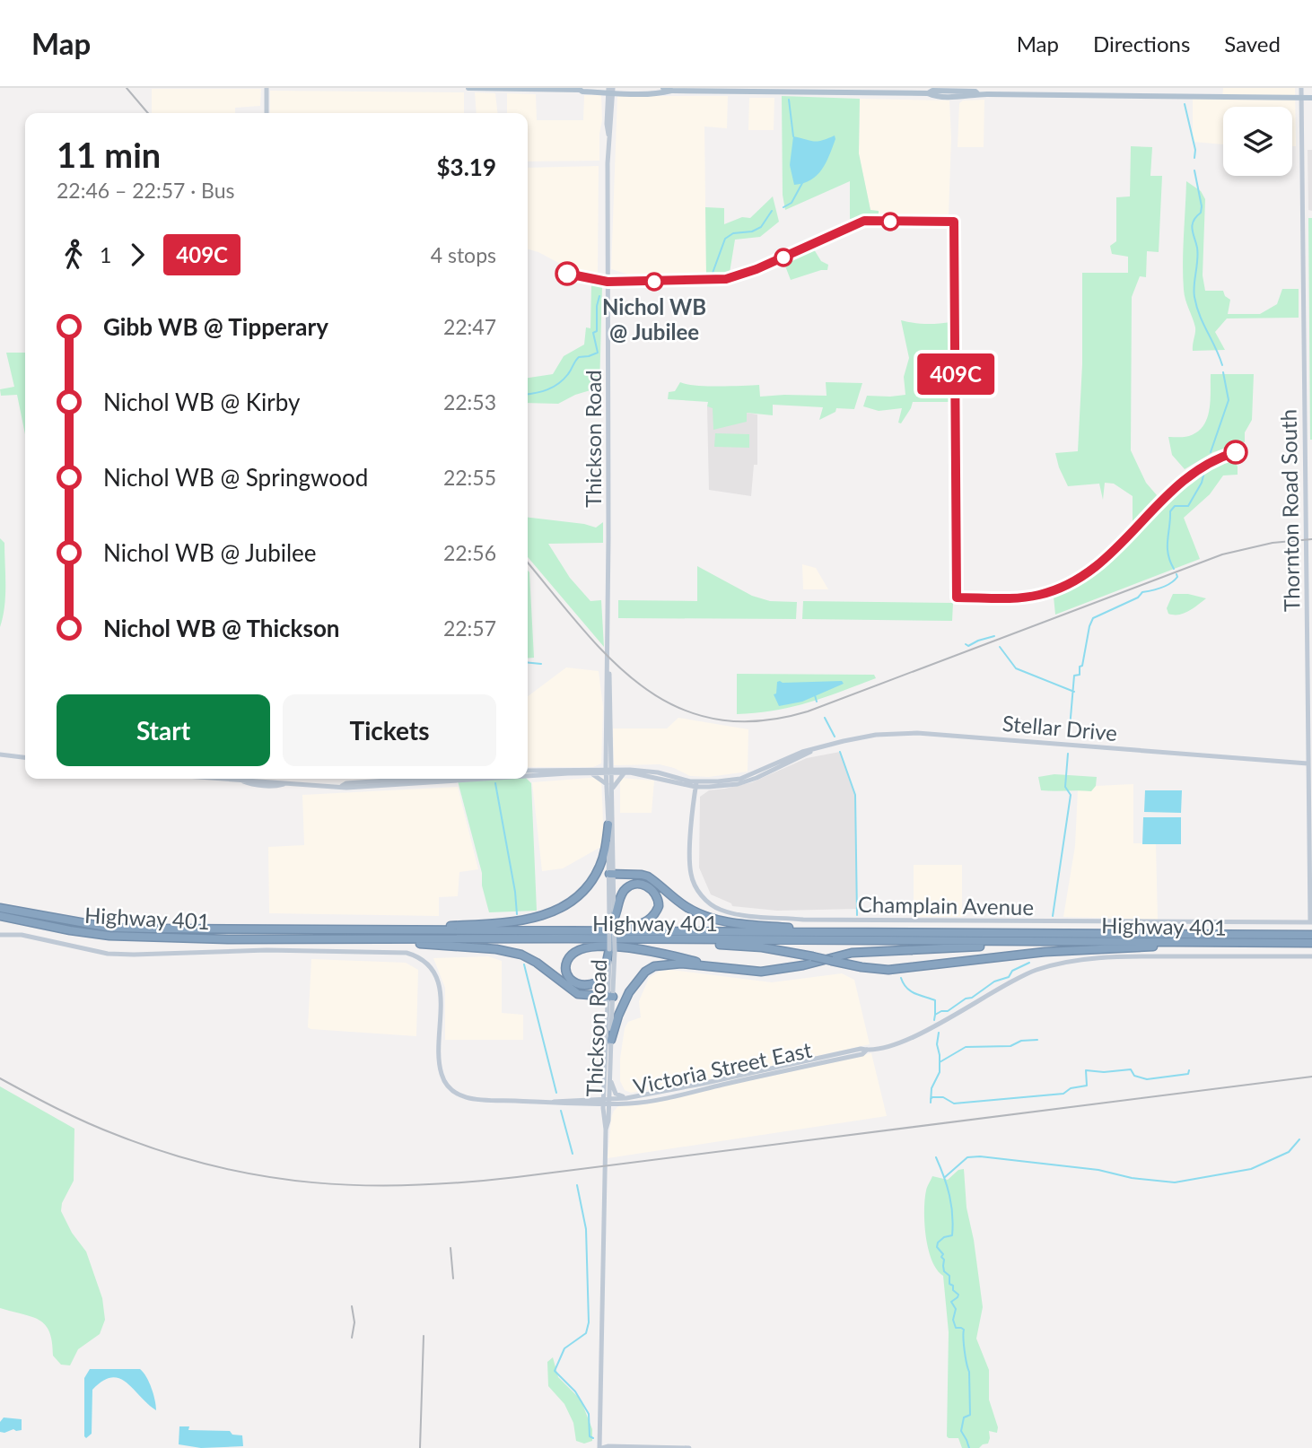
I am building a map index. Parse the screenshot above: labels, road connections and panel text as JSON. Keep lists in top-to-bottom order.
{
  "streets": {
    "highway": ["Highway 401"],
    "main road": [
      "Thickson Road",
      "Thornton Road South",
      "Stellar Drive",
      "Champlain Avenue",
      "Victoria Street East"
    ]
  },
  "crossings": [
    ["Thickson Road", "Stellar Drive"],
    ["Thickson Road", "Victoria Street East"],
    ["Thornton Road South", "Stellar Drive"],
    ["Thornton Road South", "Champlain Avenue"],
    ["Stellar Drive", "Champlain Avenue"]
  ],
  "places": ["Nichol WB @ Jubilee"],
  "lines": ["bus line 409C"],
  "page": {
    "header": "Map",
    "nav": ["Map", "Directions", "Saved"],
    "on_map": "409C",
    "heading": ["11 min", "22:46 – 22:57 · Bus", "$3.19"],
    "legs": ["1", "409C", "4 stops"],
    "list": [
      {
        "name": "Gibb WB @ Tipperary",
        "value": "22:47"
      },
      {
        "name": "Nichol WB @ Kirby",
        "value": "22:53"
      },
      {
        "name": "Nichol WB @ Springwood",
        "value": "22:55"
      },
      {
        "name": "Nichol WB @ Jubilee",
        "value": "22:56"
      },
      {
        "name": "Nichol WB @ Thickson",
        "value": "22:57"
      }
    ],
    "buttons": ["Start", "Tickets"]
  }
}
